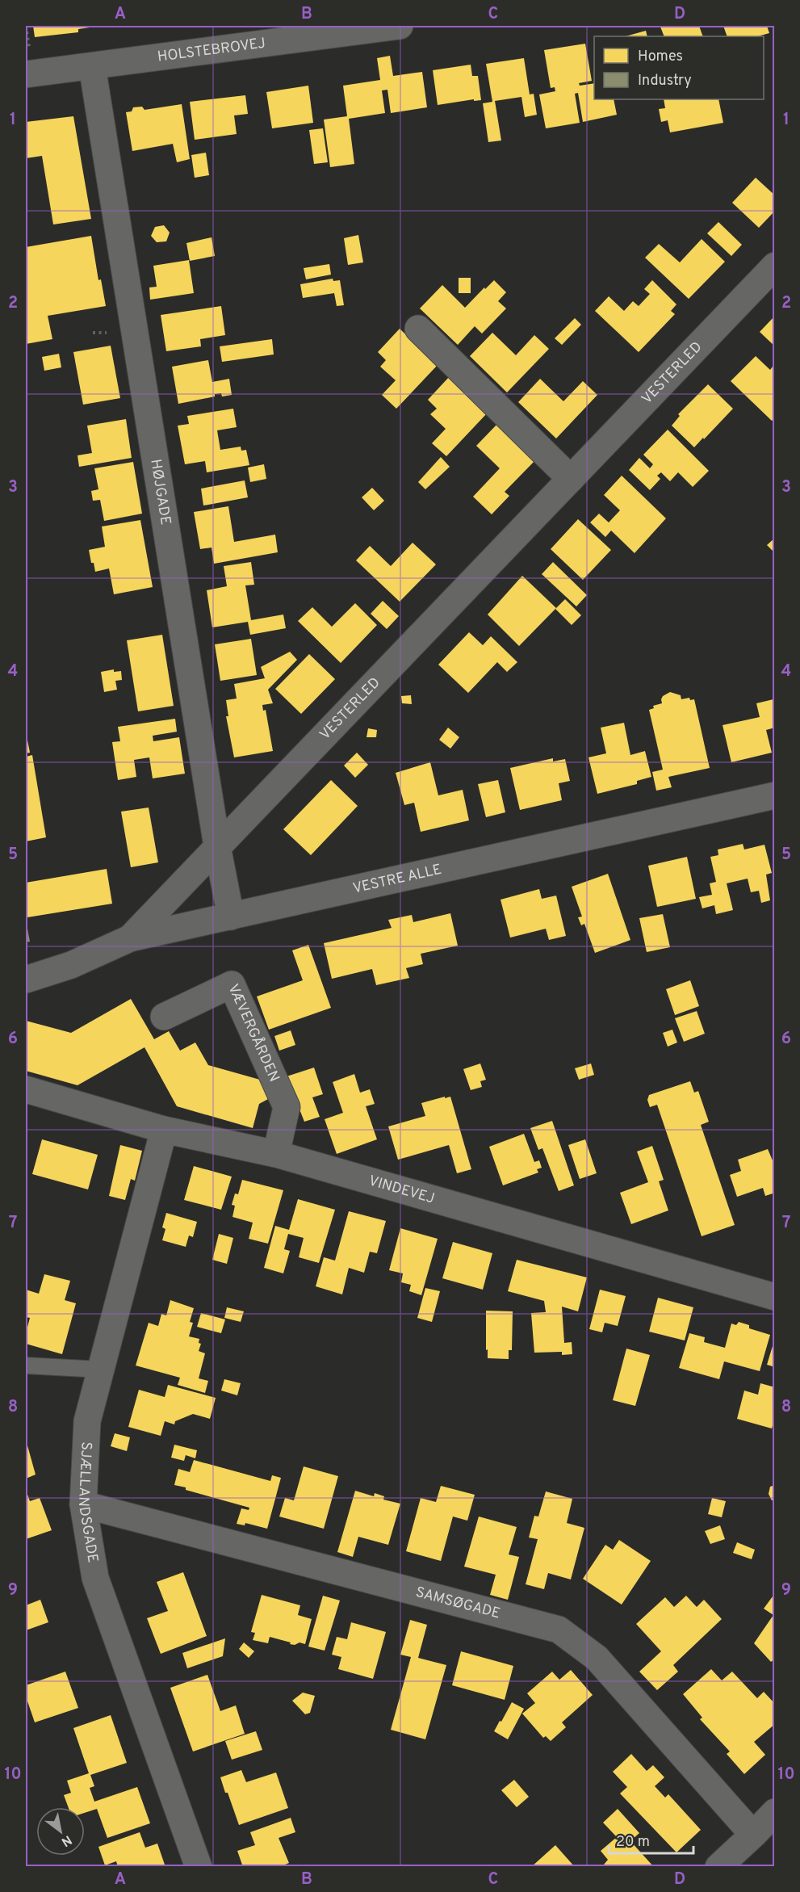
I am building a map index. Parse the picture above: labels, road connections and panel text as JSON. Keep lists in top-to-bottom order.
{
  "streets": {
    "street": [
      "HOLSTEBROVEJ",
      "VESTERLED",
      "HØJGADE",
      "VESTRE ALLE",
      "VÆVERGÅRDEN",
      "VINDEVEJ",
      "SJÆLLANDSGADE",
      "SAMSØGADE"
    ]
  },
  "crossings": [
    ["HOLSTEBROVEJ", "HØJGADE"],
    ["VESTERLED", "HØJGADE"],
    ["VESTERLED", "VESTRE ALLE"],
    ["HØJGADE", "VESTRE ALLE"],
    ["VÆVERGÅRDEN", "VINDEVEJ"],
    ["VINDEVEJ", "SJÆLLANDSGADE"],
    ["SJÆLLANDSGADE", "SAMSØGADE"]
  ],
  "legend": ["Homes", "Industry"],
  "scale_bar": "20 m",
  "north": "bottom right",
  "grid": {
    "columns": [
      "A",
      "B",
      "C",
      "D"
    ],
    "rows": [
      "1",
      "2",
      "3",
      "4",
      "5",
      "6",
      "7",
      "8",
      "9",
      "10"
    ]
  }
}
